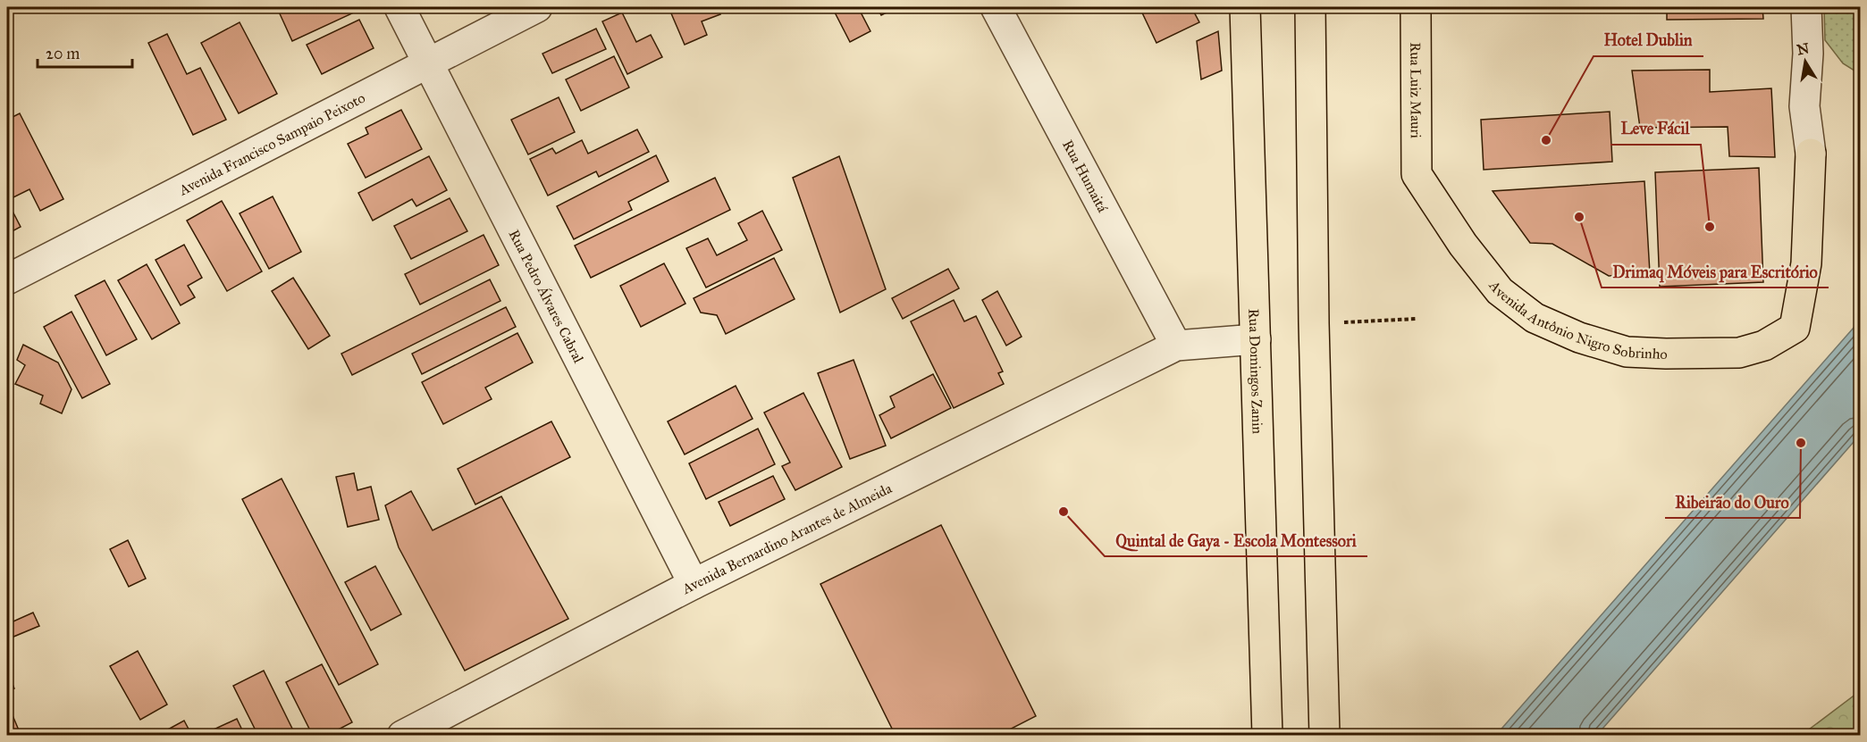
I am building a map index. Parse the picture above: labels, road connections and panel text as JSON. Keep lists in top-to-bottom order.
{
  "streets": {
    "main road": ["Rua Luiz Mauri", "Avenida Antônio Nigro Sobrinho", "Rua Domingos Zanin"],
    "street": [
      "Avenida Francisco Sampaio Peixoto",
      "Rua Humaitá",
      "Rua Pedro Álvares Cabral",
      "Avenida Bernardino Arantes de Almeida"
    ]
  },
  "crossings": [
    ["Rua Luiz Mauri", "Avenida Antônio Nigro Sobrinho"],
    ["Avenida Francisco Sampaio Peixoto", "Rua Pedro Álvares Cabral"],
    ["Rua Humaitá", "Avenida Bernardino Arantes de Almeida"],
    ["Rua Pedro Álvares Cabral", "Avenida Bernardino Arantes de Almeida"]
  ],
  "places": [
    "Hotel Dublin",
    "Drimaq Móveis para Escritório",
    "Leve Fácil",
    "Ribeirão do Ouro",
    "Quintal de Gaya - Escola Montessori"
  ],
  "scale_bar": "20 m",
  "north": "top"
}
